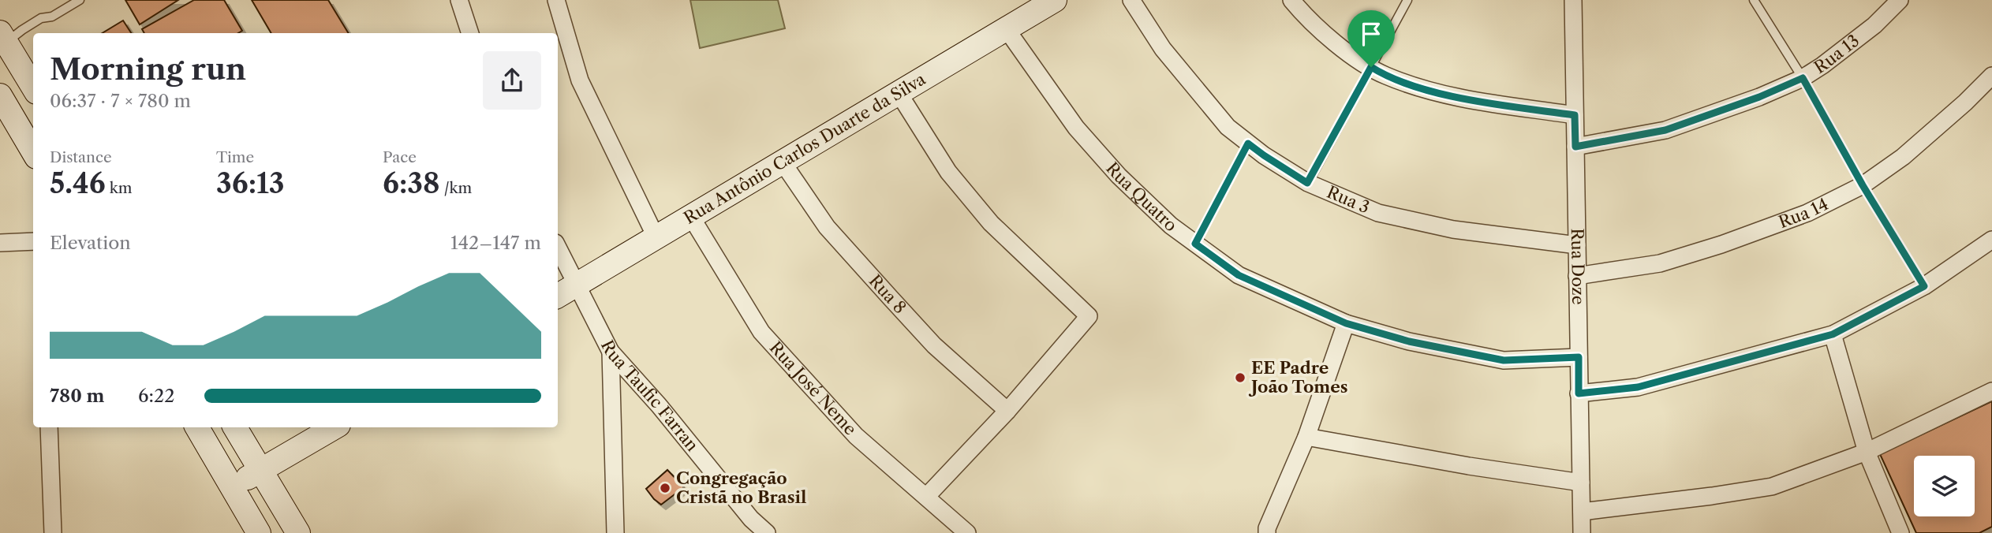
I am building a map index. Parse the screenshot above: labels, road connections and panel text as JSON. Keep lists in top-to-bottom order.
{
  "streets": {
    "street": [
      "Rua 13",
      "Rua Antônio Carlos Duarte da Silva",
      "Rua Quatro",
      "Rua 3",
      "Rua 14",
      "Rua Doze",
      "Rua 8",
      "Rua José Neme",
      "Rua Taufic Farran"
    ]
  },
  "crossings": [
    ["Rua 13", "Rua Doze"],
    ["Rua Antônio Carlos Duarte da Silva", "Rua Quatro"],
    ["Rua Antônio Carlos Duarte da Silva", "Rua 8"],
    ["Rua Antônio Carlos Duarte da Silva", "Rua José Neme"],
    ["Rua Antônio Carlos Duarte da Silva", "Rua Taufic Farran"],
    ["Rua Quatro", "Rua Doze"],
    ["Rua 3", "Rua Doze"],
    ["Rua 14", "Rua Doze"]
  ],
  "places": ["EE Padre João Tomes", "Congregação Cristã no Brasil"],
  "page": {
    "heading": ["Morning run", "06:37 · 7 × 780 m"],
    "stats": [
      ["Distance", "5.46 km"],
      ["Time", "36:13"],
      ["Pace", "6:38 /km"]
    ],
    "chart": ["Elevation", "142–147 m"],
    "list": [
      {
        "name": "780 m",
        "note": "6:22"
      }
    ]
  }
}
